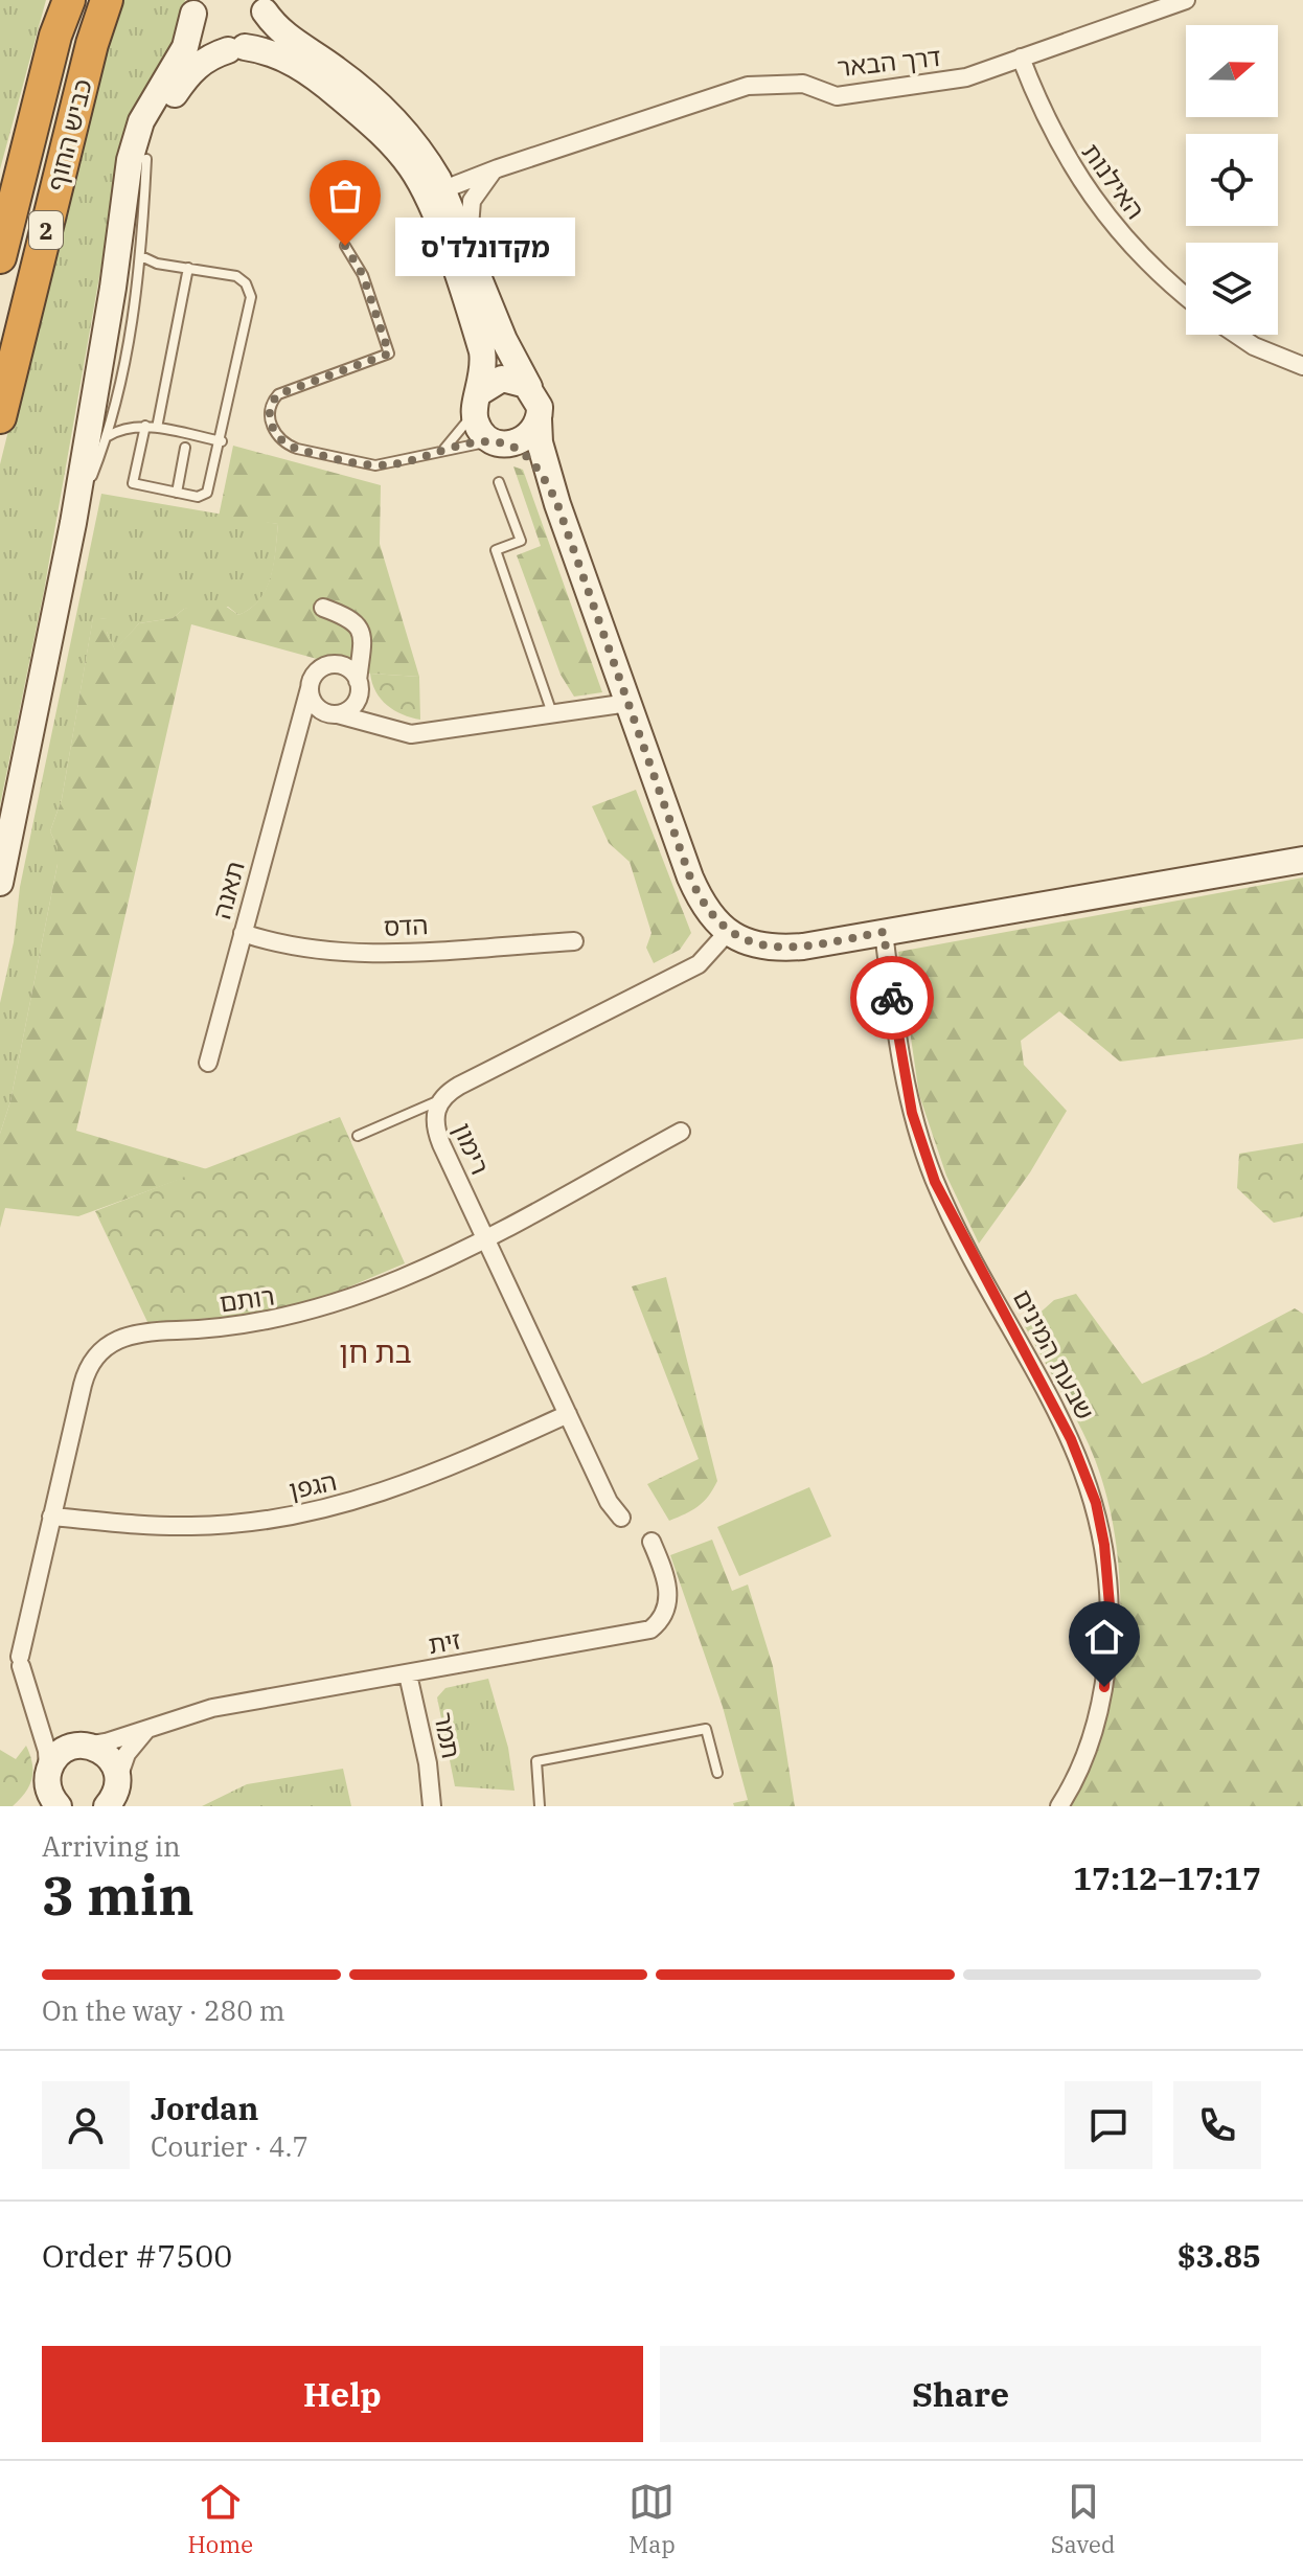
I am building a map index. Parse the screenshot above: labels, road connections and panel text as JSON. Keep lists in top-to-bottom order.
{
  "streets": {
    "highway": ["כביש החוף", "2"],
    "street": [
      "דרך הבאר",
      "האילנות",
      "תאנה",
      "הדס",
      "רימון",
      "רותם",
      "שבעת המינים",
      "הגפן",
      "זית",
      "תמר"
    ]
  },
  "crossings": [
    ["דרך הבאר", "האילנות"],
    ["תאנה", "הדס"],
    ["רימון", "רותם"],
    ["רימון", "הגפן"],
    ["רותם", "הגפן"],
    ["זית", "תמר"]
  ],
  "districts": ["בת חן"],
  "places": ["מקדונלד'ס"],
  "north": "right",
  "page": {
    "bubble": "מקדונלד'ס",
    "heading": ["3 min", "Arriving in", "17:12–17:17"],
    "panel": [
      "Jordan",
      "Courier · 4.7",
      "Order #7500",
      "$3.85"
    ],
    "bar": "On the way · 280 m",
    "buttons": ["Help", "Share"],
    "tabs": ["Home", "Map", "Saved"]
  }
}
